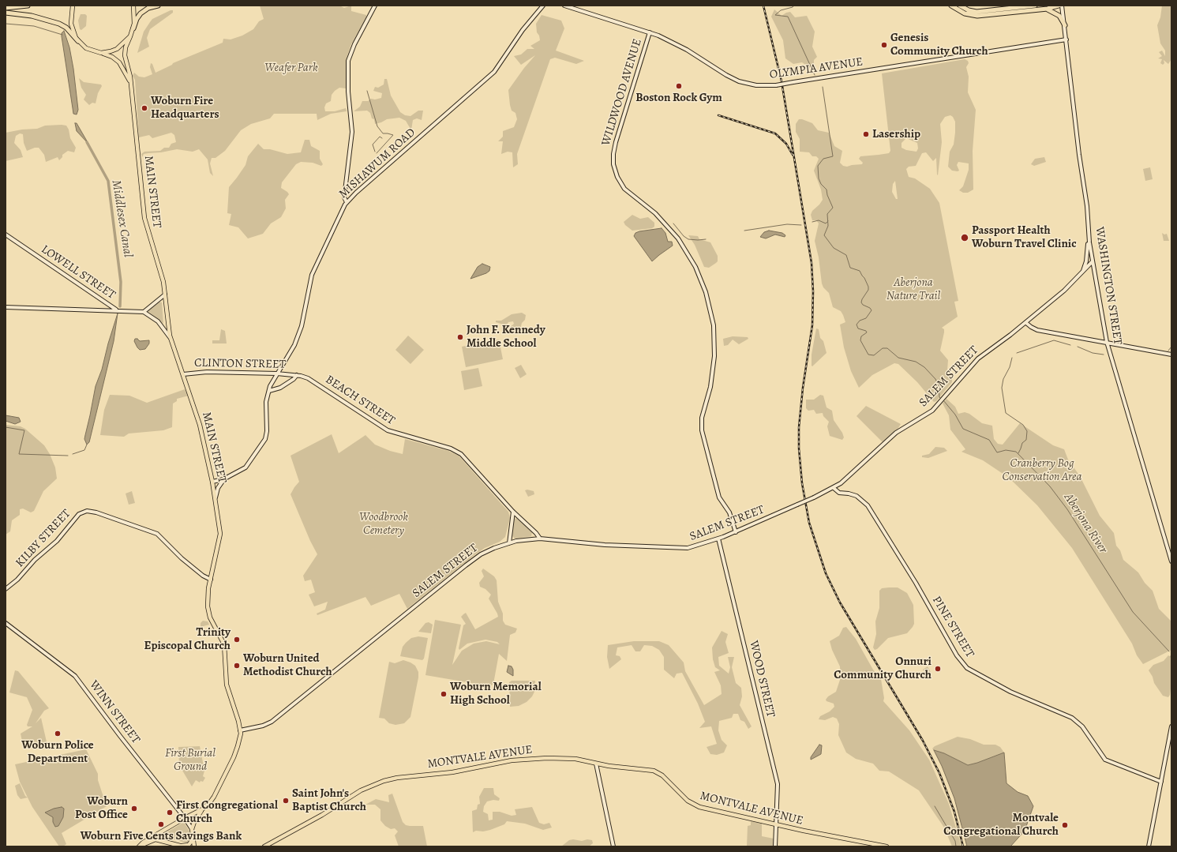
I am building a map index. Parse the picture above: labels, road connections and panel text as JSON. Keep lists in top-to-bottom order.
{
  "streets": {
    "main road": ["MAIN STREET", "MONTVALE AVENUE"],
    "street": [
      "OLYMPIA AVENUE",
      "WILDWOOD AVENUE",
      "MISHAWUM ROAD",
      "LOWELL STREET",
      "WASHINGTON STREET",
      "CLINTON STREET",
      "SALEM STREET",
      "BEACH STREET",
      "KILBY STREET",
      "PINE STREET",
      "WOOD STREET",
      "WINN STREET"
    ]
  },
  "crossings": [
    ["OLYMPIA AVENUE", "WILDWOOD AVENUE"],
    ["OLYMPIA AVENUE", "WASHINGTON STREET"],
    ["WILDWOOD AVENUE", "SALEM STREET"],
    ["MISHAWUM ROAD", "MAIN STREET"],
    ["MISHAWUM ROAD", "CLINTON STREET"],
    ["MAIN STREET", "LOWELL STREET"],
    ["MAIN STREET", "CLINTON STREET"],
    ["MAIN STREET", "SALEM STREET"],
    ["MAIN STREET", "KILBY STREET"],
    ["MAIN STREET", "WINN STREET"],
    ["WASHINGTON STREET", "SALEM STREET"],
    ["CLINTON STREET", "BEACH STREET"],
    ["SALEM STREET", "BEACH STREET"],
    ["SALEM STREET", "PINE STREET"],
    ["SALEM STREET", "WOOD STREET"],
    ["WOOD STREET", "MONTVALE AVENUE"]
  ],
  "water": ["Middlesex Canal", "Aberjona River"],
  "parks": [
    "Weafer Park",
    "Aberjona Nature Trail",
    "Cranberry Bog Conservation Area",
    "Woodbrook Cemetery",
    "First Burial Ground"
  ],
  "places": [
    "Genesis Community Church",
    "Boston Rock Gym",
    "Woburn Fire Headquarters",
    "Lasership",
    "Passport Health Woburn Travel Clinic",
    "John F. Kennedy Middle School",
    "Trinity Episcopal Church",
    "Woburn United Methodist Church",
    "Onnuri Community Church",
    "Woburn Memorial High School",
    "Woburn Police Department",
    "Saint John's Baptist Church",
    "Woburn Post Office",
    "First Congregational Church",
    "Woburn Five Cents Savings Bank",
    "Montvale Congregational Church"
  ]
}
